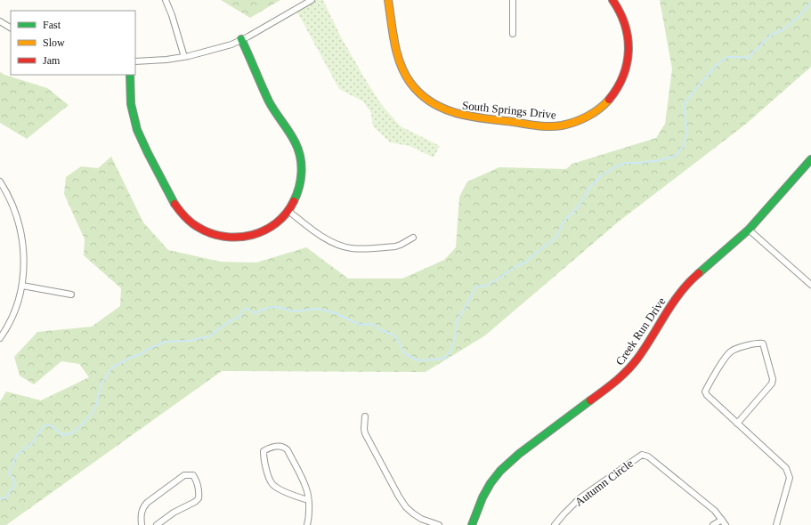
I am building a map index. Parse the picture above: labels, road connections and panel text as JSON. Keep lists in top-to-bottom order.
{
  "streets": {
    "street": ["South Springs Drive", "Creek Run Drive", "Autumn Circle"]
  },
  "legend": ["Fast", "Slow", "Jam"]
}
